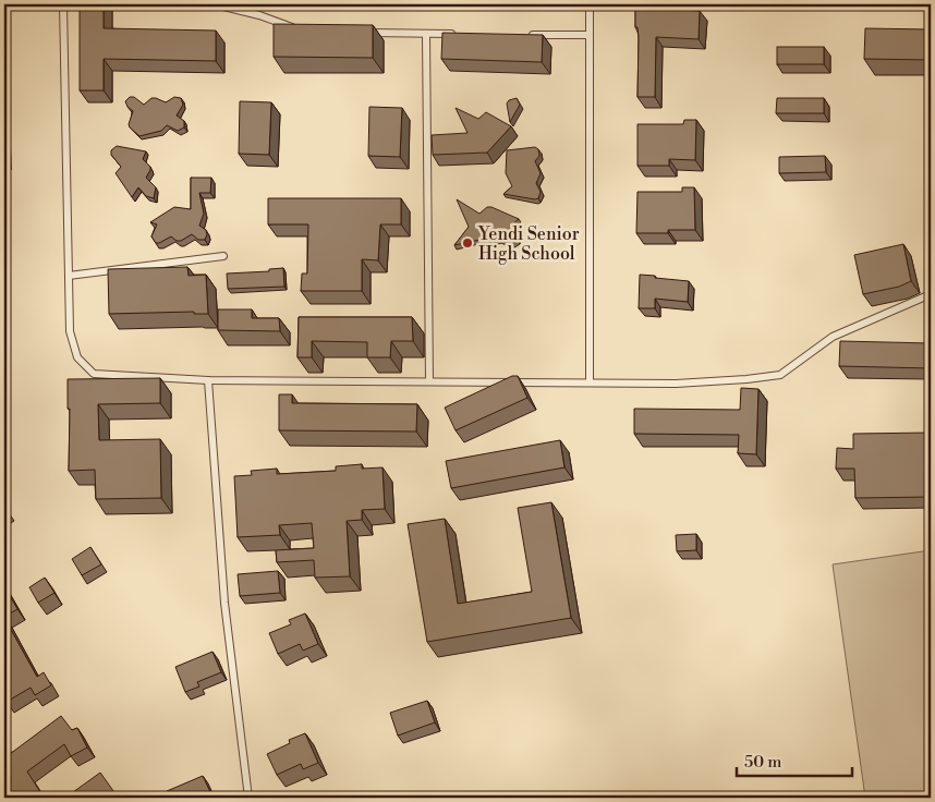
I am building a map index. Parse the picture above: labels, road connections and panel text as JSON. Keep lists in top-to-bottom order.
{
  "places": ["Yendi Senior High School"],
  "scale_bar": "50 m"
}
